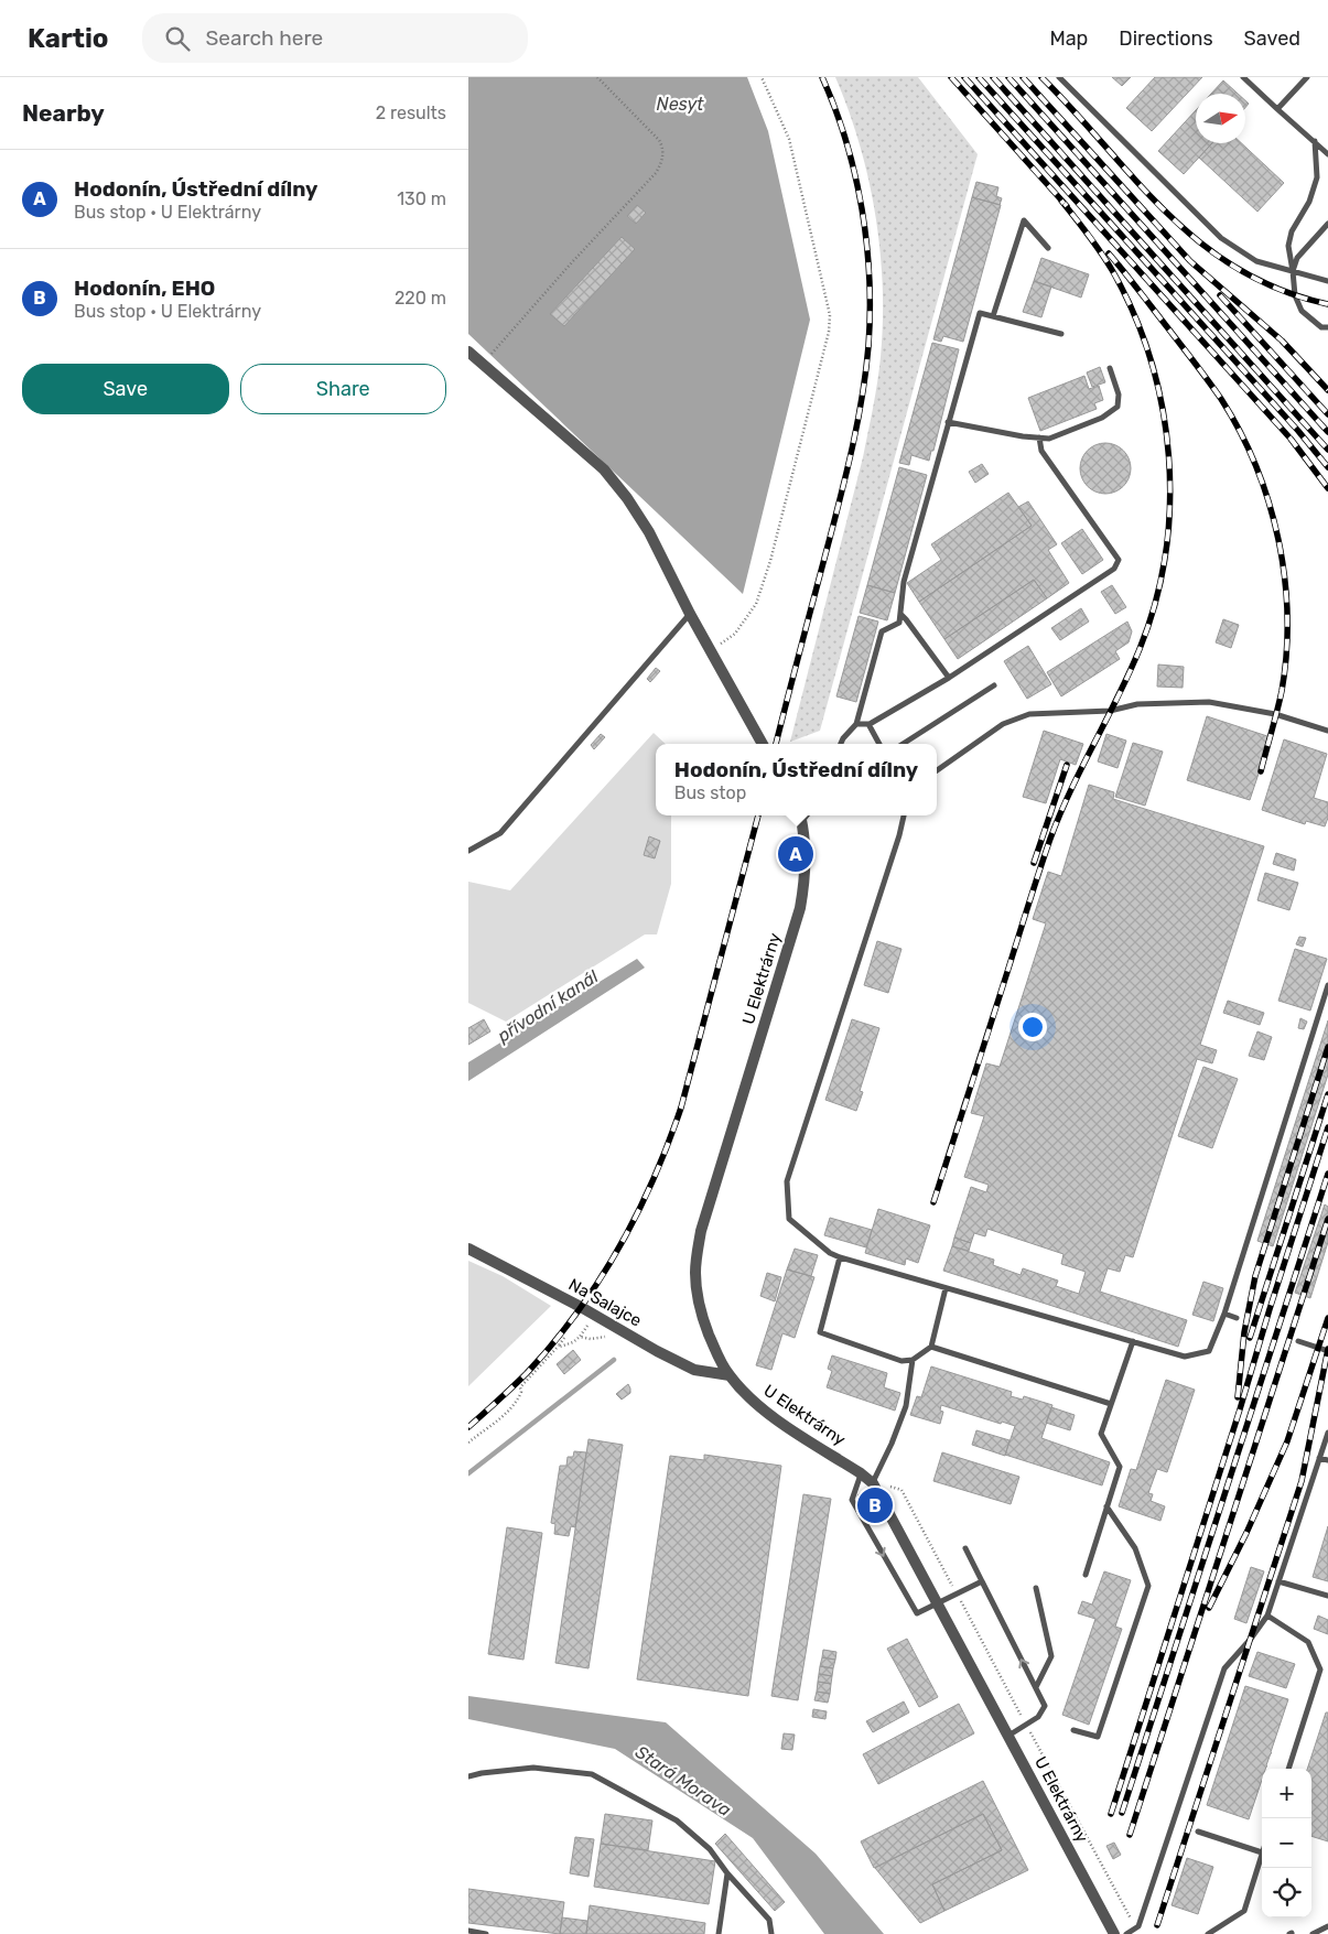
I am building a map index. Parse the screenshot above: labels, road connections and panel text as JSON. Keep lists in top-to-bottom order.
{
  "streets": {
    "street": ["U Elektrárny", "Na Salajce"]
  },
  "crossings": [
    ["U Elektrárny", "Na Salajce"]
  ],
  "water": ["Nesyt", "přívodní kanál", "Stará Morava"],
  "north": "right",
  "page": {
    "header": "Kartio",
    "search": "Search here",
    "nav": ["Map", "Directions", "Saved"],
    "heading": ["Nearby", "2 results"],
    "list": [
      {
        "mark": "A",
        "name": "Hodonín, Ústřední dílny",
        "note": "Bus stop · U Elektrárny",
        "value": "130 m"
      },
      {
        "mark": "B",
        "name": "Hodonín, EHO",
        "note": "Bus stop · U Elektrárny",
        "value": "220 m"
      }
    ],
    "buttons": ["Save", "Share"],
    "popup": ["Hodonín, Ústřední dílny", "Bus stop"],
    "pins": ["A", "B"],
    "map_buttons": ["+", "−"]
  }
}
